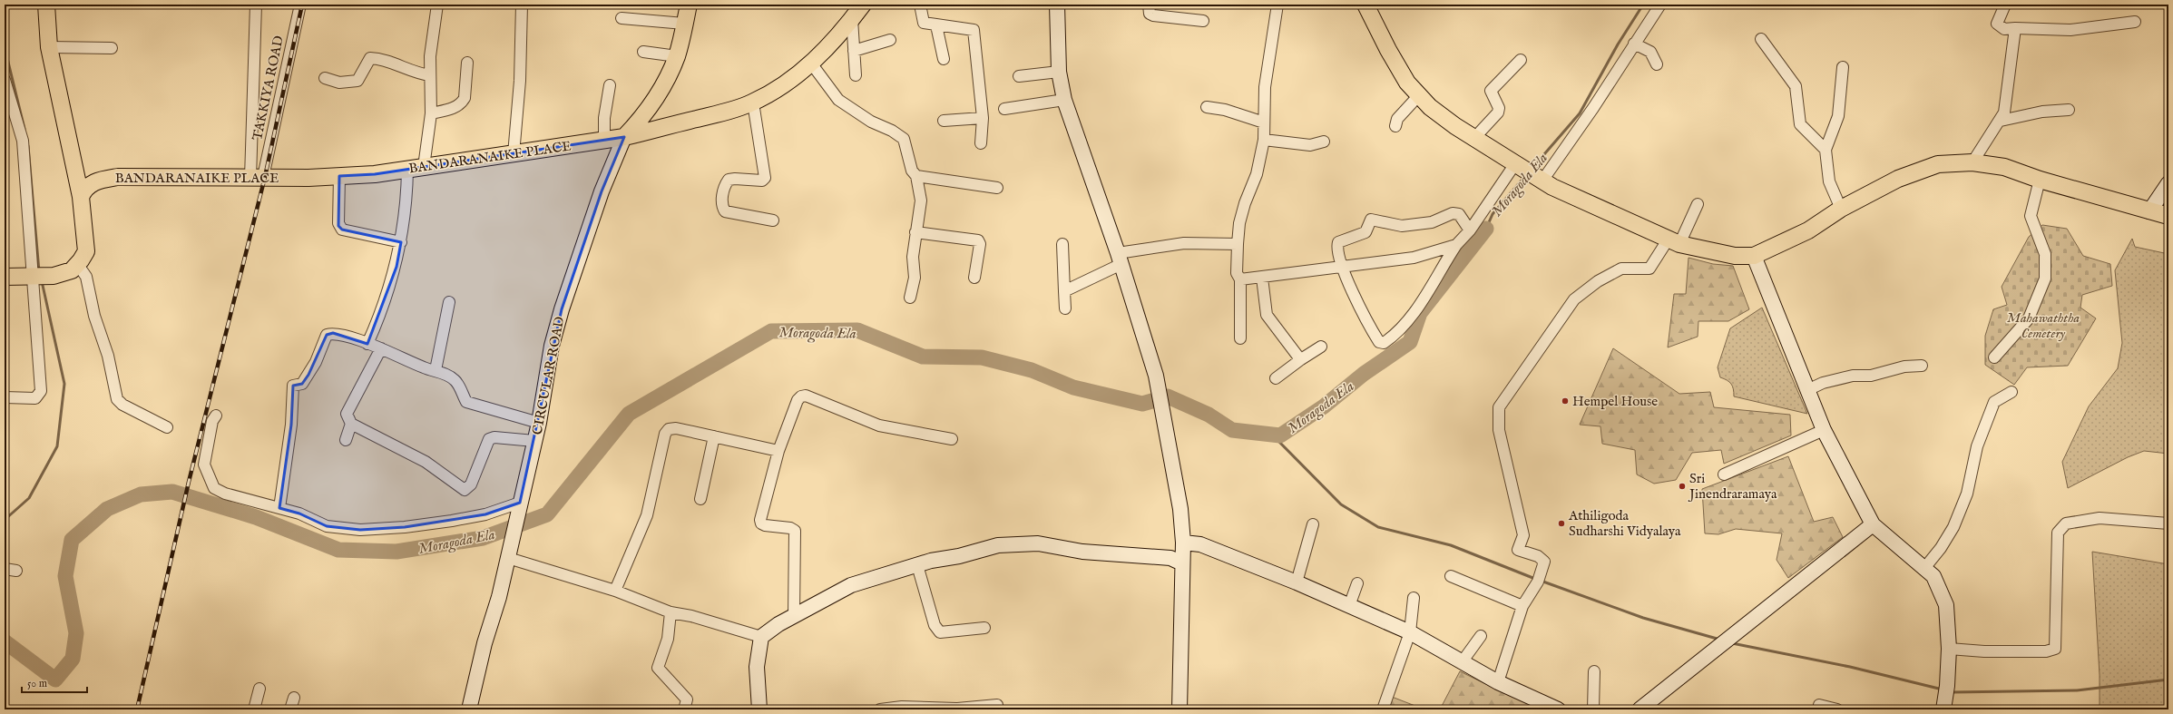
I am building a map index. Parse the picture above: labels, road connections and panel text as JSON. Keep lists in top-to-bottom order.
{
  "streets": {
    "main road": ["BANDARANAIKE PLACE"],
    "street": ["TAKKIYA ROAD", "CIRCULAR ROAD"]
  },
  "crossings": [
    ["TAKKIYA ROAD", "BANDARANAIKE PLACE"],
    ["BANDARANAIKE PLACE", "CIRCULAR ROAD"]
  ],
  "water": ["Moragoda Ela"],
  "parks": ["Mahawaththa Cemetery"],
  "places": ["Hempel House", "Sri Jinendraramaya", "Athiligoda Sudharshi Vidyalaya"],
  "scale_bar": "50 m"
}
